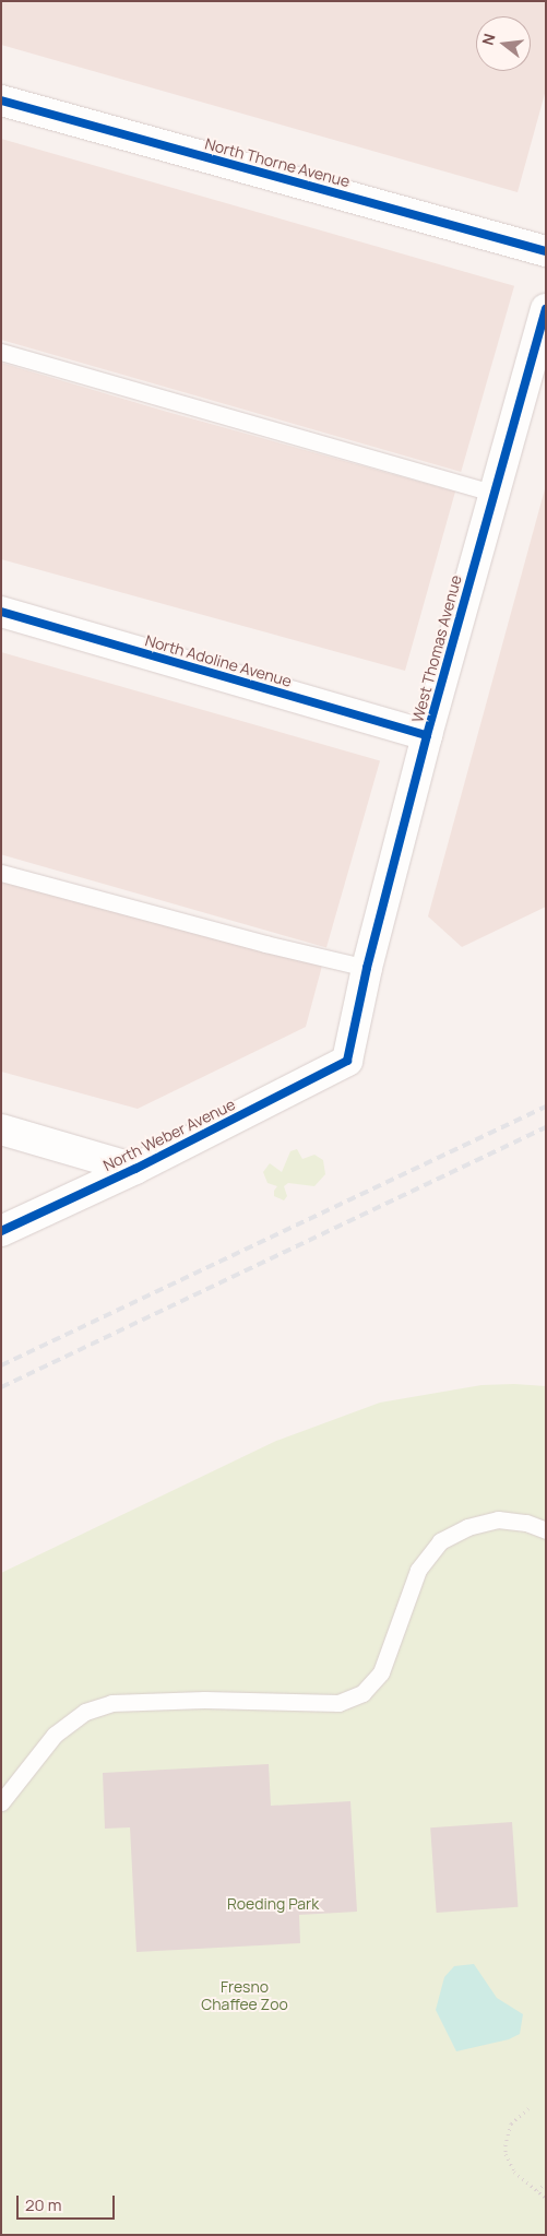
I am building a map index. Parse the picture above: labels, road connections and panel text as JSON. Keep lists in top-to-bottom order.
{
  "streets": {
    "street": [
      "North Thorne Avenue",
      "West Thomas Avenue",
      "North Adoline Avenue",
      "North Weber Avenue"
    ]
  },
  "crossings": [
    ["West Thomas Avenue", "North Adoline Avenue"],
    ["West Thomas Avenue", "North Weber Avenue"]
  ],
  "parks": ["Roeding Park", "Fresno Chaffee Zoo"],
  "scale_bar": "20 m",
  "north": "left"
}
